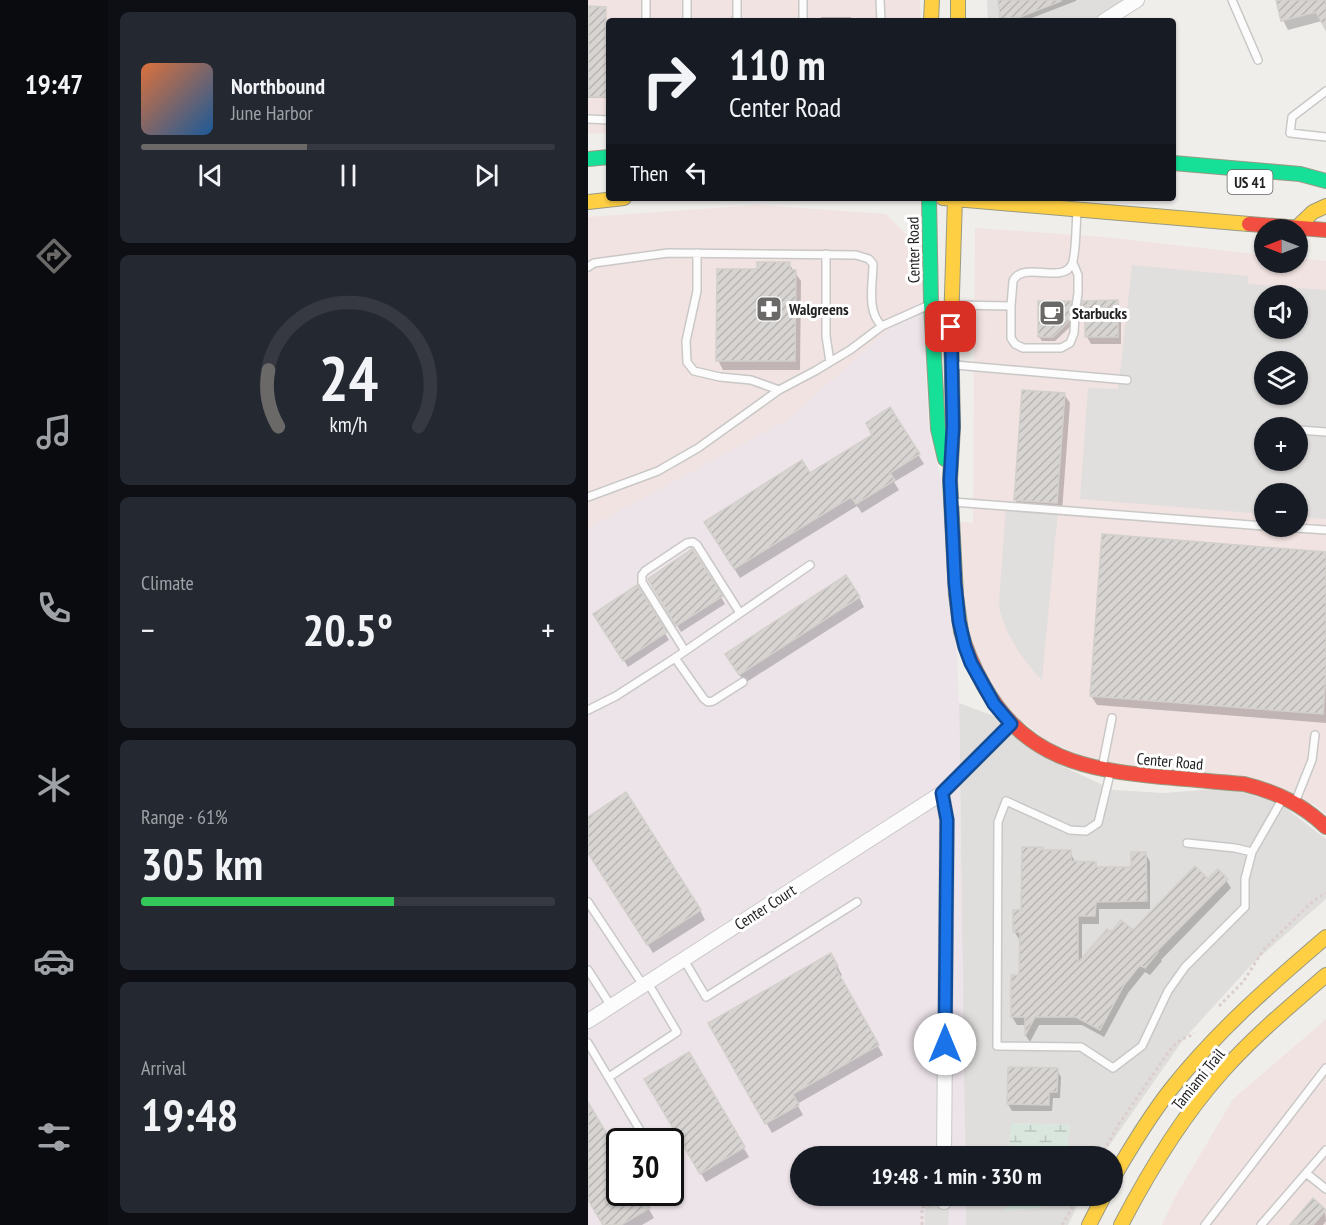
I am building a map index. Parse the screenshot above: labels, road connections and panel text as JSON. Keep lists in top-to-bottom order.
{
  "streets": {
    "main road": ["US 41", "Center Road", "Tamiami Trail"],
    "street": ["Center Court"]
  },
  "places": {
    "pharmacy": ["Walgreens"],
    "cafe": ["Starbucks"]
  },
  "north": "left",
  "page": {
    "tabs": "19:47",
    "turn": ["110 m", "Center Road"],
    "song": ["Northbound", "June Harbor"],
    "then": "Then",
    "map_buttons": ["+", "−"],
    "tile": [
      "Climate",
      ["Range · 61%", "305 km"],
      ["Arrival", "19:48"]
    ],
    "heat": ["−", "20.5°", "+"],
    "limit": "30",
    "trip": "19:48 · 1 min · 330 m",
    "gauge": ["24", "km/h"]
  }
}
